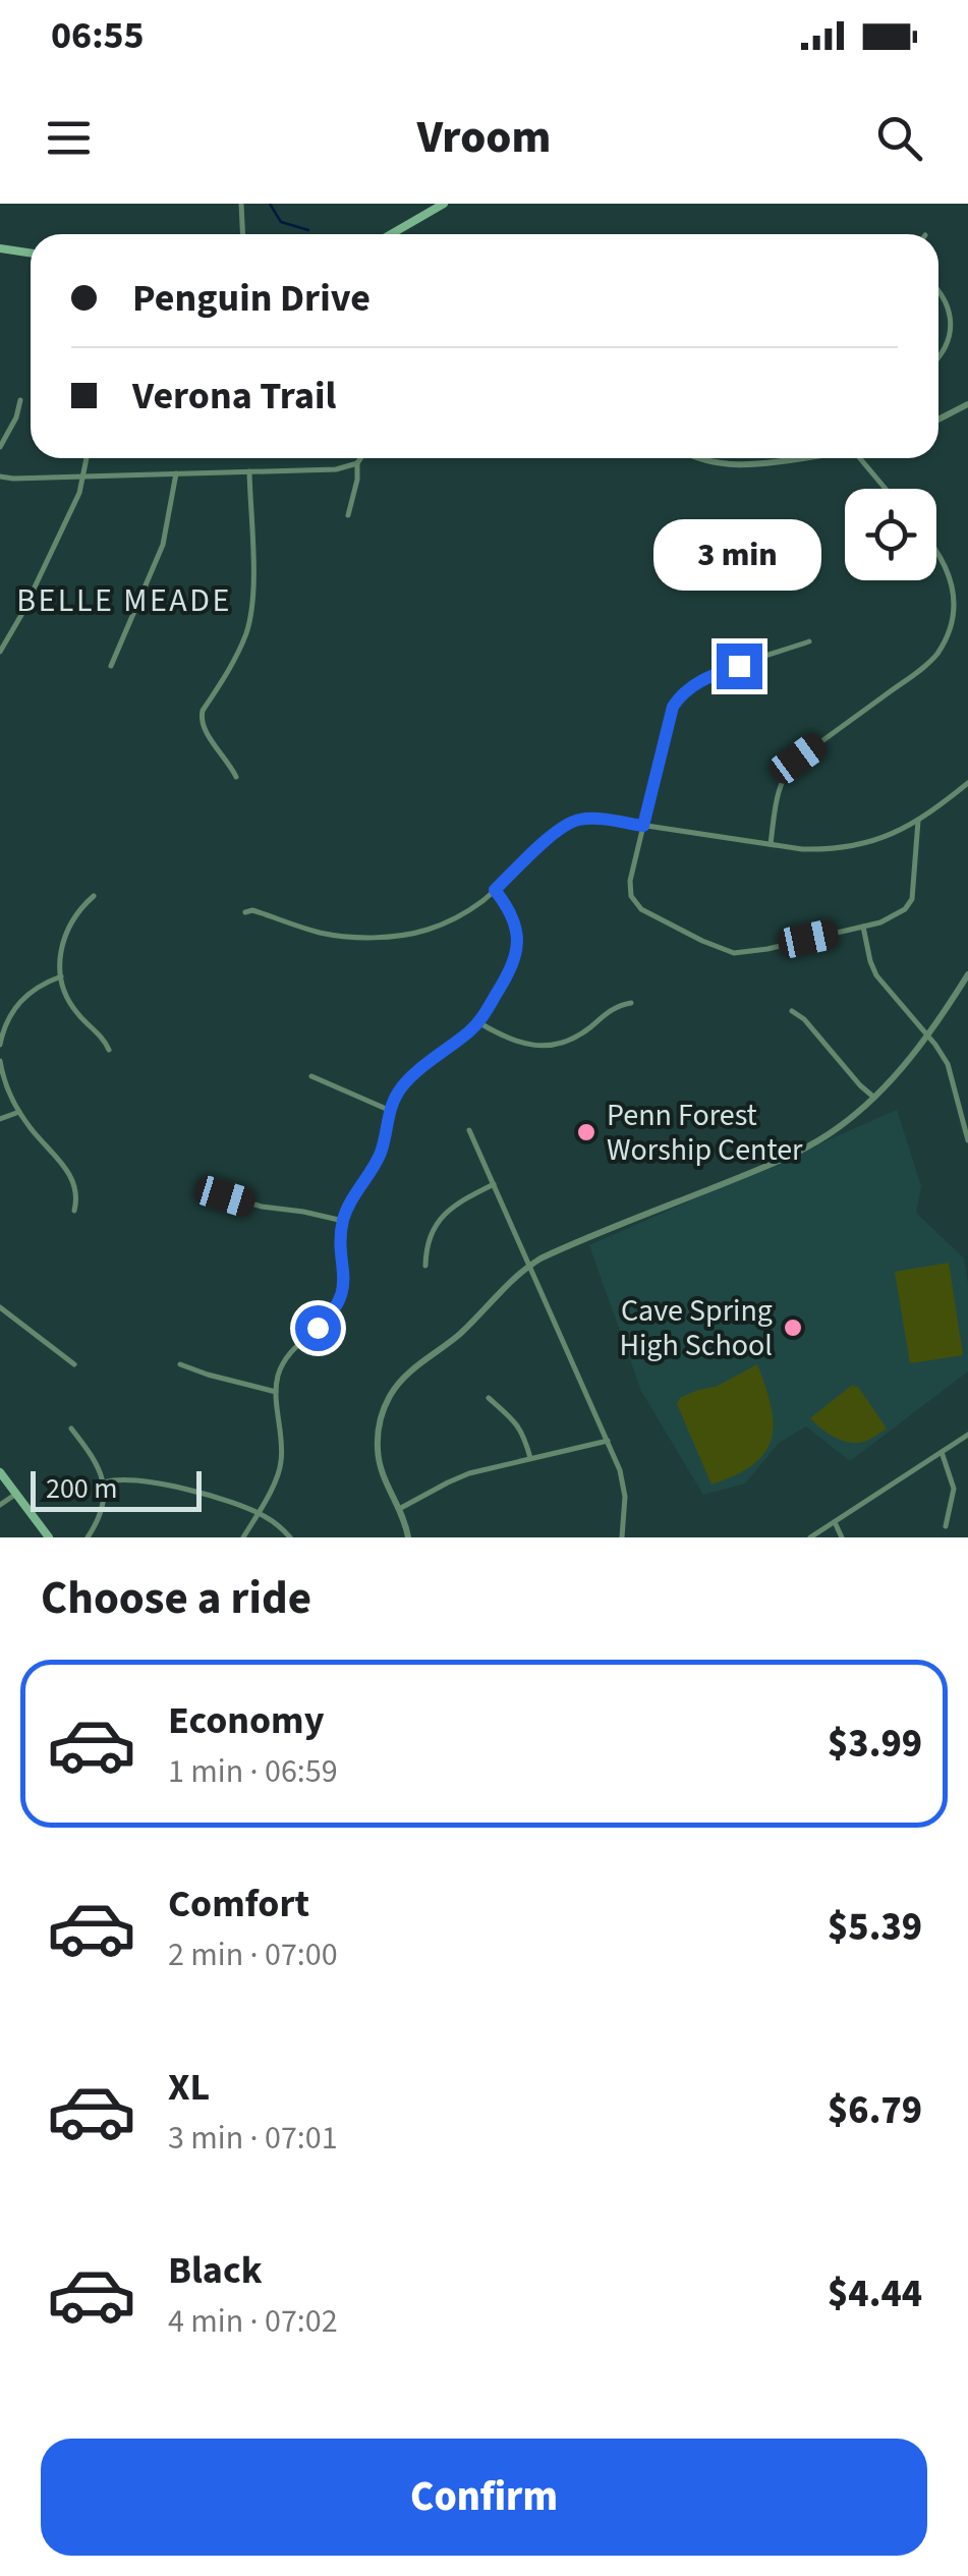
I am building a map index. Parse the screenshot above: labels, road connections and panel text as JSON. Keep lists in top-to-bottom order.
{
  "districts": ["BELLE MEADE"],
  "places": ["Penn Forest Worship Center", "Cave Spring High School"],
  "scale_bar": "200 m",
  "page": {
    "status": "06:55",
    "header": "Vroom",
    "banner": ["Penguin Drive", "Verona Trail"],
    "bubble": "3 min",
    "scale": "200 m",
    "heading": "Choose a ride",
    "list": [
      {
        "name": "Economy",
        "note": "1 min · 06:59",
        "value": "$3.99"
      },
      {
        "name": "Comfort",
        "note": "2 min · 07:00",
        "value": "$5.39"
      },
      {
        "name": "XL",
        "note": "3 min · 07:01",
        "value": "$6.79"
      },
      {
        "name": "Black",
        "note": "4 min · 07:02",
        "value": "$4.44"
      }
    ],
    "buttons": "Confirm"
  }
}
